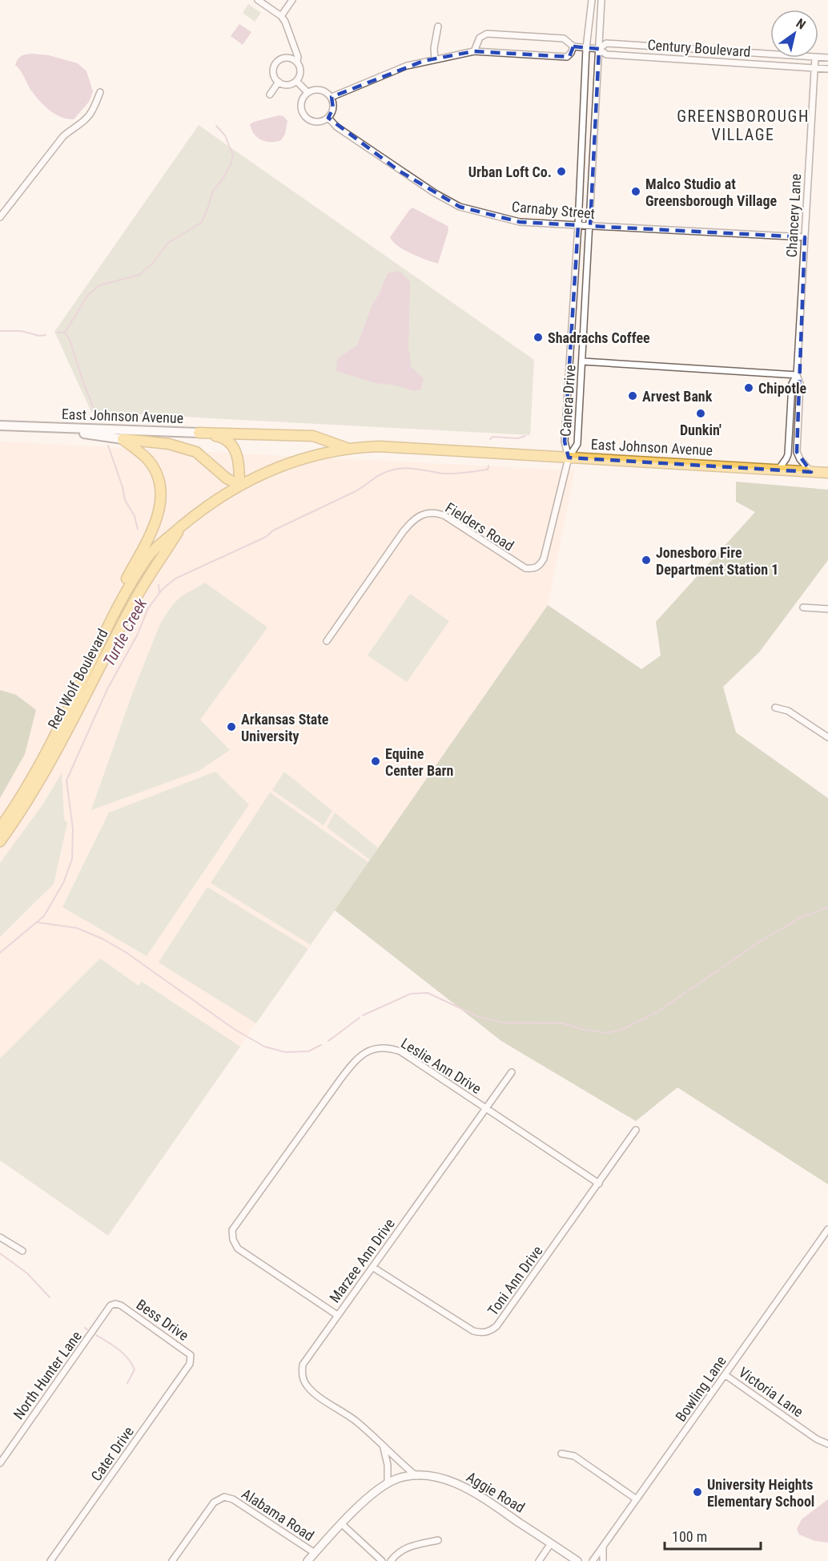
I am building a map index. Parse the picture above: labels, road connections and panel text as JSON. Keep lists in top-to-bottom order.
{
  "streets": {
    "highway": ["East Johnson Avenue", "Red Wolf Boulevard"],
    "street": [
      "Century Boulevard",
      "Carnaby Street",
      "Chancery Lane",
      "Canera Drive",
      "Fielders Road",
      "Leslie Ann Drive",
      "Marzee Ann Drive",
      "Toni Ann Drive",
      "Bess Drive",
      "North Hunter Lane",
      "Bowling Lane",
      "Victoria Lane",
      "Cater Drive",
      "Aggie Road",
      "Alabama Road"
    ]
  },
  "crossings": [
    ["Century Boulevard", "Chancery Lane"],
    ["Century Boulevard", "Canera Drive"],
    ["Carnaby Street", "Chancery Lane"],
    ["Carnaby Street", "Canera Drive"],
    ["Chancery Lane", "East Johnson Avenue"],
    ["Canera Drive", "East Johnson Avenue"],
    ["Canera Drive", "Fielders Road"],
    ["East Johnson Avenue", "Fielders Road"],
    ["East Johnson Avenue", "Red Wolf Boulevard"],
    ["Leslie Ann Drive", "Marzee Ann Drive"],
    ["Leslie Ann Drive", "Toni Ann Drive"],
    ["Marzee Ann Drive", "Toni Ann Drive"],
    ["Marzee Ann Drive", "Aggie Road"],
    ["Bess Drive", "North Hunter Lane"],
    ["Bess Drive", "Cater Drive"],
    ["Bowling Lane", "Victoria Lane"],
    ["Aggie Road", "Alabama Road"]
  ],
  "districts": ["GREENSBOROUGH VILLAGE"],
  "water": ["Turtle Creek"],
  "places": [
    "Urban Loft Co.",
    "Malco Studio at Greensborough Village",
    "Shadrachs Coffee",
    "Chipotle",
    "Arvest Bank",
    "Dunkin'",
    "Jonesboro Fire Department Station 1",
    "Arkansas State University",
    "Equine Center Barn",
    "University Heights Elementary School"
  ],
  "scale_bar": "100 m",
  "north": "top right"
}
